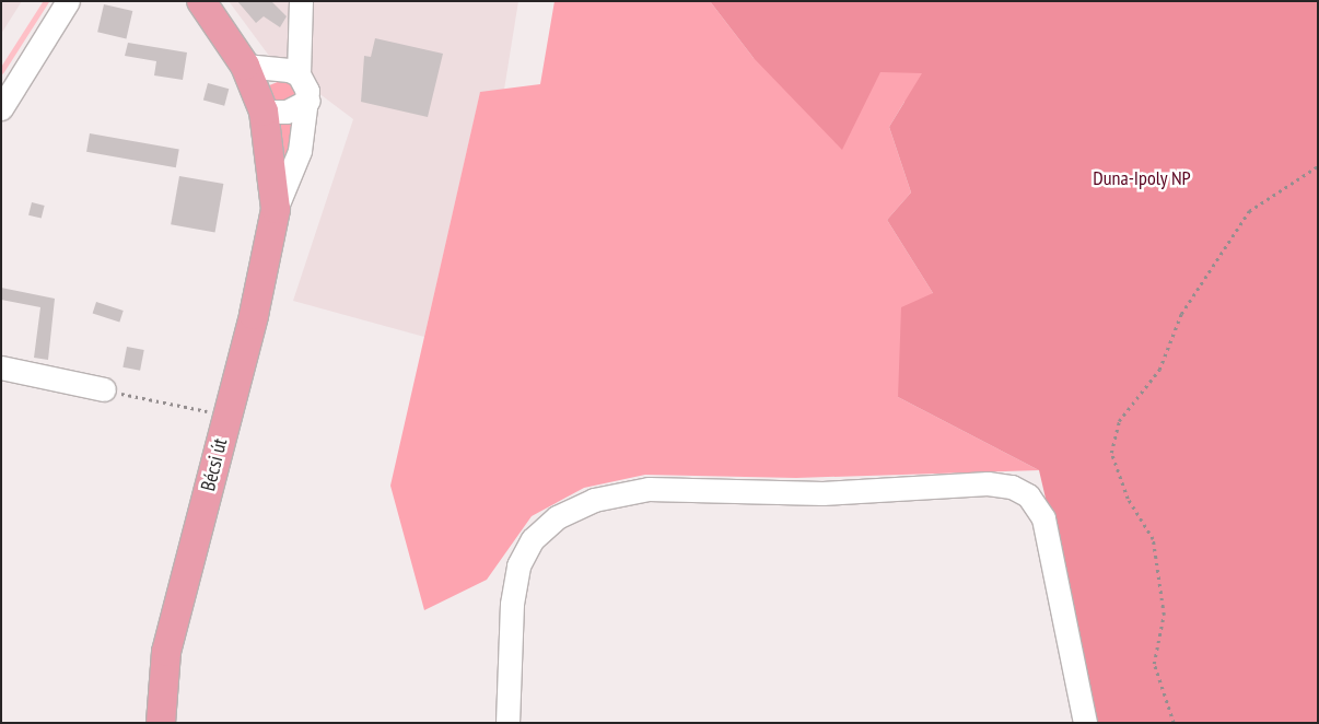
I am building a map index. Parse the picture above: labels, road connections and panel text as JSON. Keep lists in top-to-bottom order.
{
  "streets": {
    "main road": ["Bécsi út"]
  },
  "parks": ["Duna-Ipoly NP"]
}
